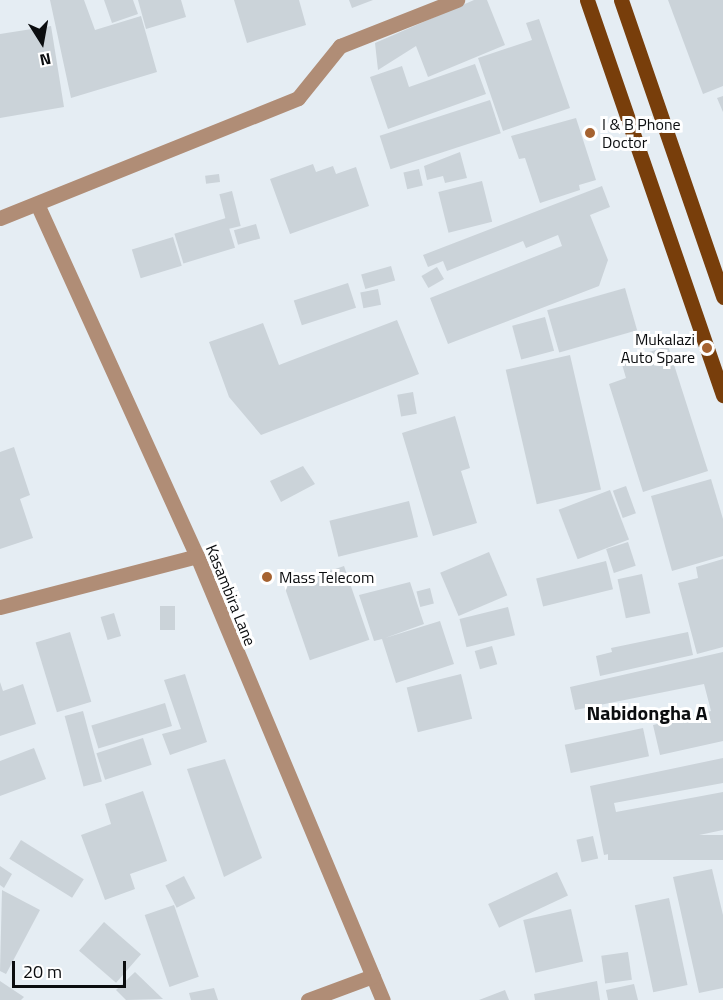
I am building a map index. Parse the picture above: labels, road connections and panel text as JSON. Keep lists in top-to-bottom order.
{
  "streets": {
    "street": ["Kasambira Lane"]
  },
  "districts": ["Nabidongha A"],
  "places": ["I & B Phone Doctor", "Mukalazi Auto Spare", "Mass Telecom"],
  "scale_bar": "20 m",
  "north": "bottom"
}
